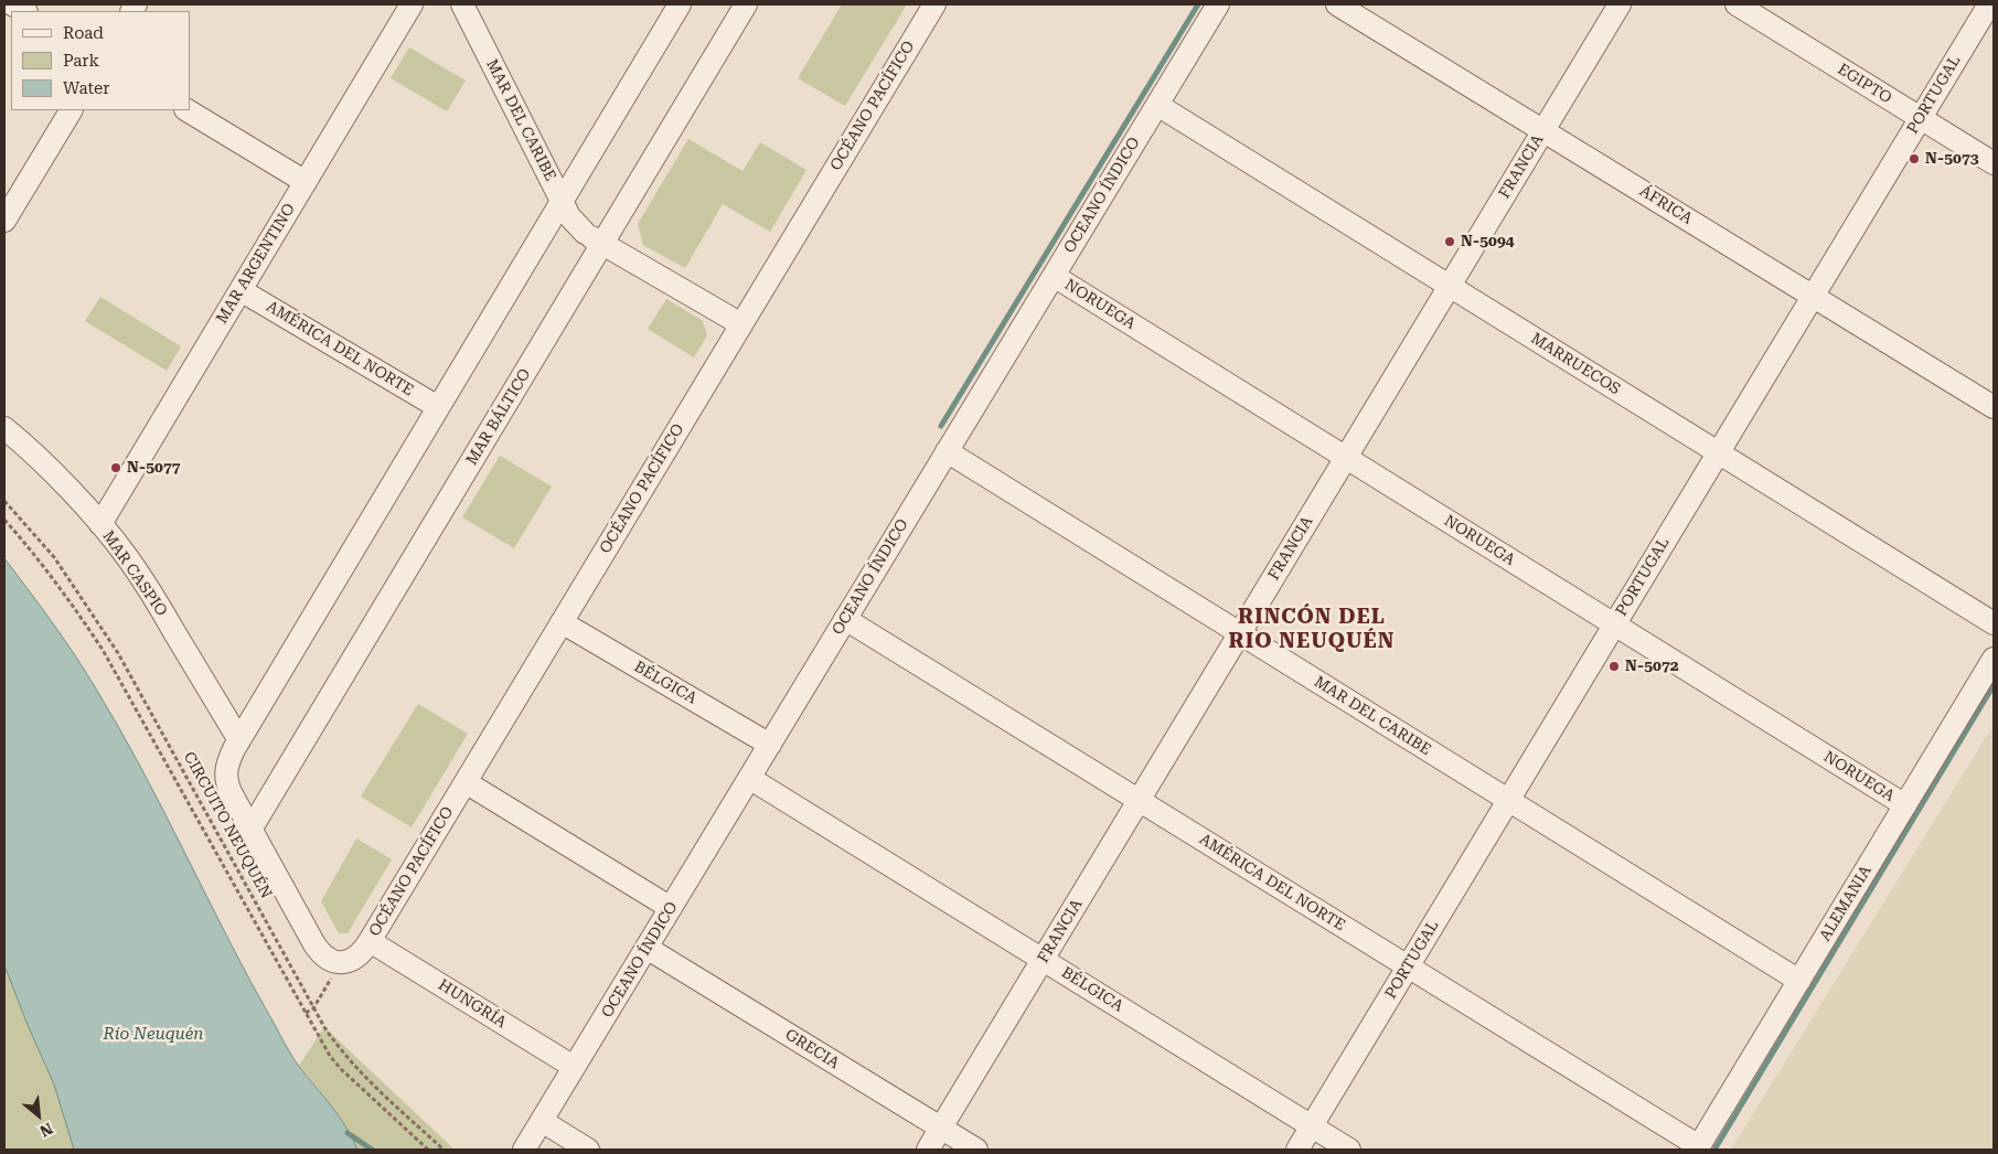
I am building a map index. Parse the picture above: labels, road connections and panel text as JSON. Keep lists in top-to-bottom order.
{
  "streets": {
    "street": [
      "EGIPTO",
      "PORTUGAL",
      "OCÉANO PACÍFICO",
      "MAR DEL CARIBE",
      "FRANCIA",
      "OCEANO ÍNDICO",
      "ÁFRICA",
      "MAR ARGENTINO",
      "NORUEGA",
      "AMÉRICA DEL NORTE",
      "MARRUECOS",
      "MAR BÁLTICO",
      "MAR CASPIO",
      "BÉLGICA",
      "ALEMANIA",
      "HUNGRÍA",
      "GRECIA"
    ],
    "path": ["CIRCUITO NEUQUÉN"]
  },
  "crossings": [
    ["EGIPTO", "PORTUGAL"],
    ["PORTUGAL", "MAR DEL CARIBE"],
    ["PORTUGAL", "ÁFRICA"],
    ["PORTUGAL", "NORUEGA"],
    ["PORTUGAL", "AMÉRICA DEL NORTE"],
    ["PORTUGAL", "MARRUECOS"],
    ["PORTUGAL", "BÉLGICA"],
    ["OCÉANO PACÍFICO", "MAR DEL CARIBE"],
    ["OCÉANO PACÍFICO", "BÉLGICA"],
    ["OCÉANO PACÍFICO", "HUNGRÍA"],
    ["MAR DEL CARIBE", "FRANCIA"],
    ["MAR DEL CARIBE", "OCEANO ÍNDICO"],
    ["MAR DEL CARIBE", "MAR BÁLTICO"],
    ["MAR DEL CARIBE", "ALEMANIA"],
    ["FRANCIA", "ÁFRICA"],
    ["FRANCIA", "NORUEGA"],
    ["FRANCIA", "AMÉRICA DEL NORTE"],
    ["FRANCIA", "MARRUECOS"],
    ["FRANCIA", "BÉLGICA"],
    ["FRANCIA", "GRECIA"],
    ["OCEANO ÍNDICO", "NORUEGA"],
    ["OCEANO ÍNDICO", "AMÉRICA DEL NORTE"],
    ["OCEANO ÍNDICO", "MARRUECOS"],
    ["OCEANO ÍNDICO", "BÉLGICA"],
    ["OCEANO ÍNDICO", "HUNGRÍA"],
    ["OCEANO ÍNDICO", "GRECIA"],
    ["MAR ARGENTINO", "AMÉRICA DEL NORTE"],
    ["MAR ARGENTINO", "MAR CASPIO"],
    ["NORUEGA", "ALEMANIA"],
    ["AMÉRICA DEL NORTE", "ALEMANIA"]
  ],
  "districts": ["RINCÓN DEL RIO NEUQUÉN"],
  "water": ["Río Neuquén"],
  "places": [
    "N-5073",
    "N-5094",
    "N-5077",
    "N-5072"
  ],
  "legend": ["Road", "Park", "Water"],
  "north": "bottom right"
}
